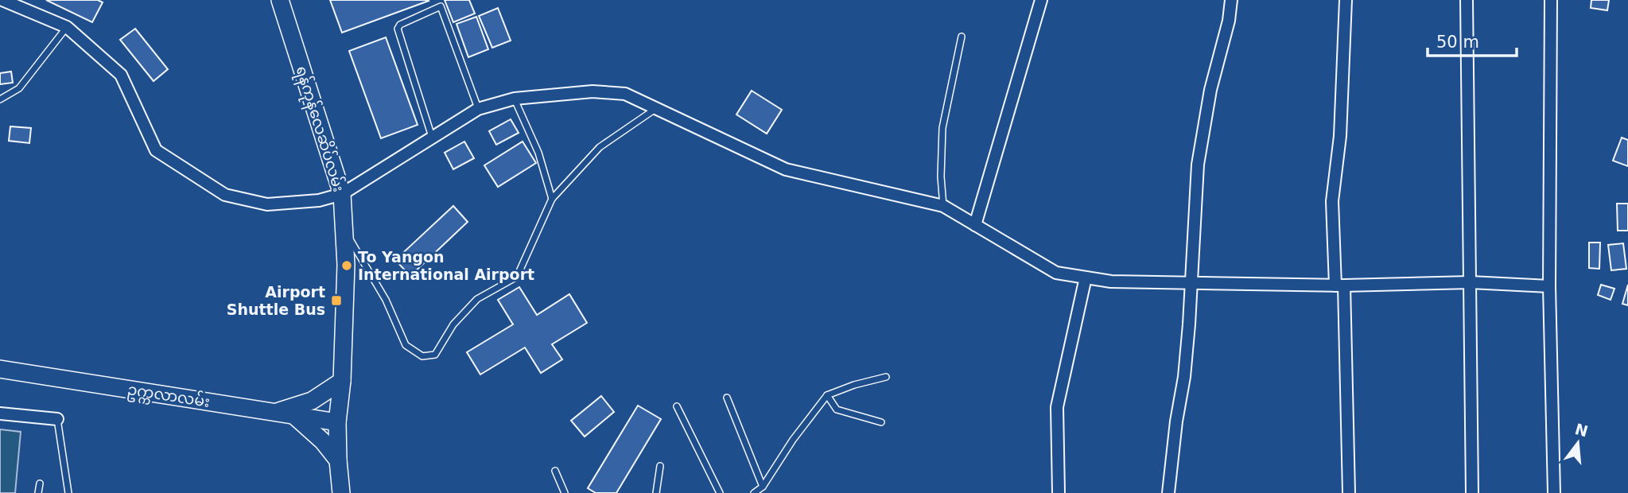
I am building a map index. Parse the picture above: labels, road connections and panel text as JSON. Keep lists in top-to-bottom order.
{
  "streets": {
    "main road": ["ရန်ကုန်လေဆိပ်လမ်း", "ဥက္ကလာလမ်း"]
  },
  "crossings": [
    ["ရန်ကုန်လေဆိပ်လမ်း", "ဥက္ကလာလမ်း"]
  ],
  "places": {
    "other": ["To Yangon International Airport"],
    "transit": ["Airport Shuttle Bus"]
  },
  "scale_bar": "50 m",
  "north": "top"
}
